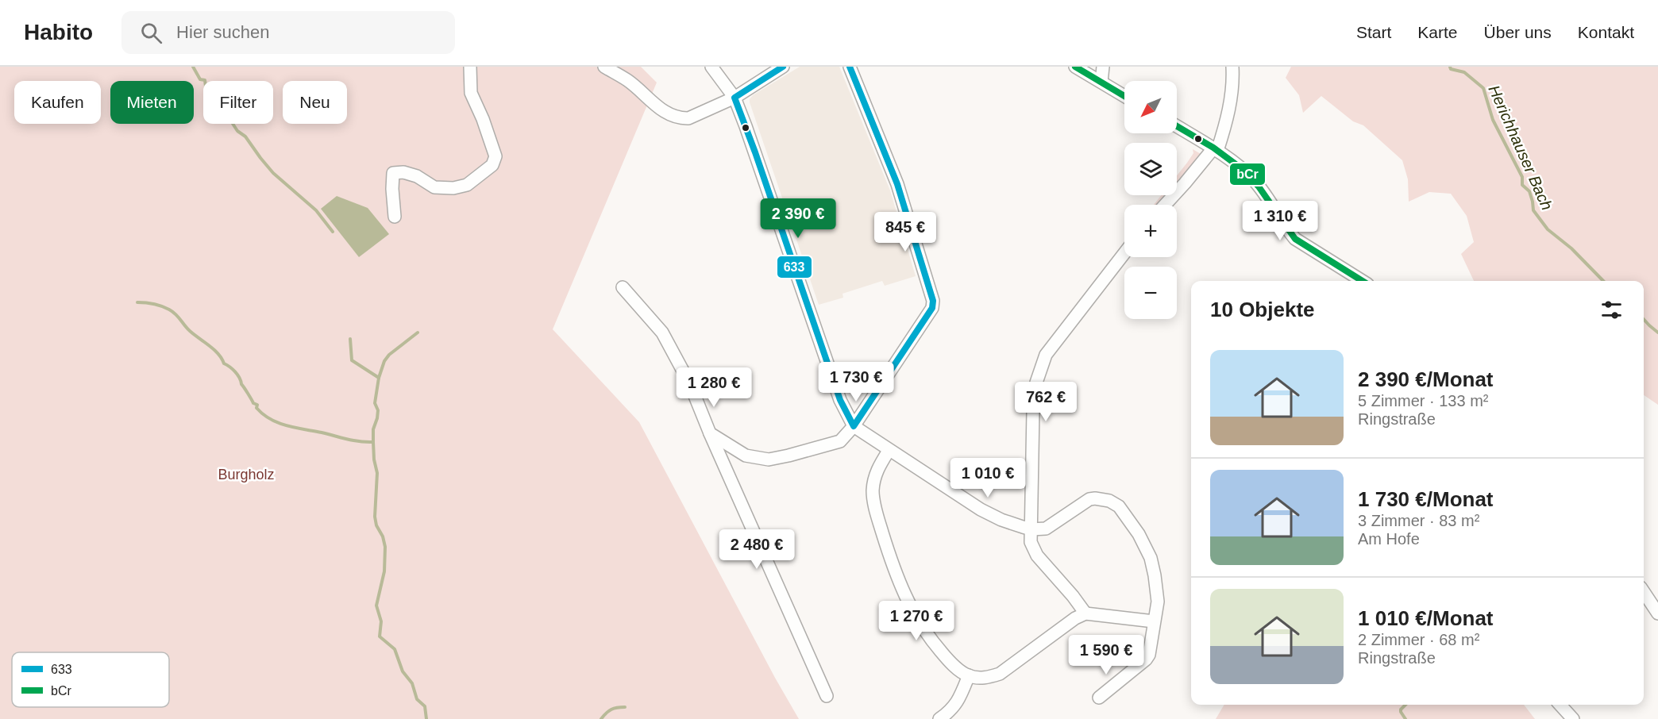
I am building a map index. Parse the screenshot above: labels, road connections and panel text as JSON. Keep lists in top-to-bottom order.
{
  "water": ["Herichhauser Bach"],
  "parks": ["Burgholz"],
  "lines": ["transit line 633", "transit line bCr"],
  "legend": ["633", "bCr"],
  "north": "bottom left",
  "page": {
    "header": "Habito",
    "search": "Hier suchen",
    "nav": [
      "Start",
      "Karte",
      "Über uns",
      "Kontakt"
    ],
    "map_buttons": ["+", "−"],
    "chip": [
      "Kaufen",
      "Mieten",
      "Filter",
      "Neu"
    ],
    "price": [
      "2 390 €",
      "1 310 €",
      "845 €",
      "1 730 €",
      "1 280 €",
      "762 €",
      "1 010 €",
      "2 480 €",
      "1 270 €",
      "1 590 €"
    ],
    "heading": "10 Objekte",
    "list": [
      {
        "name": "2 390 €/Monat",
        "note": "5 Zimmer · 133 m² · Ringstraße"
      },
      {
        "name": "1 730 €/Monat",
        "note": "3 Zimmer · 83 m² · Am Hofe"
      },
      {
        "name": "1 010 €/Monat",
        "note": "2 Zimmer · 68 m² · Ringstraße"
      }
    ]
  }
}
